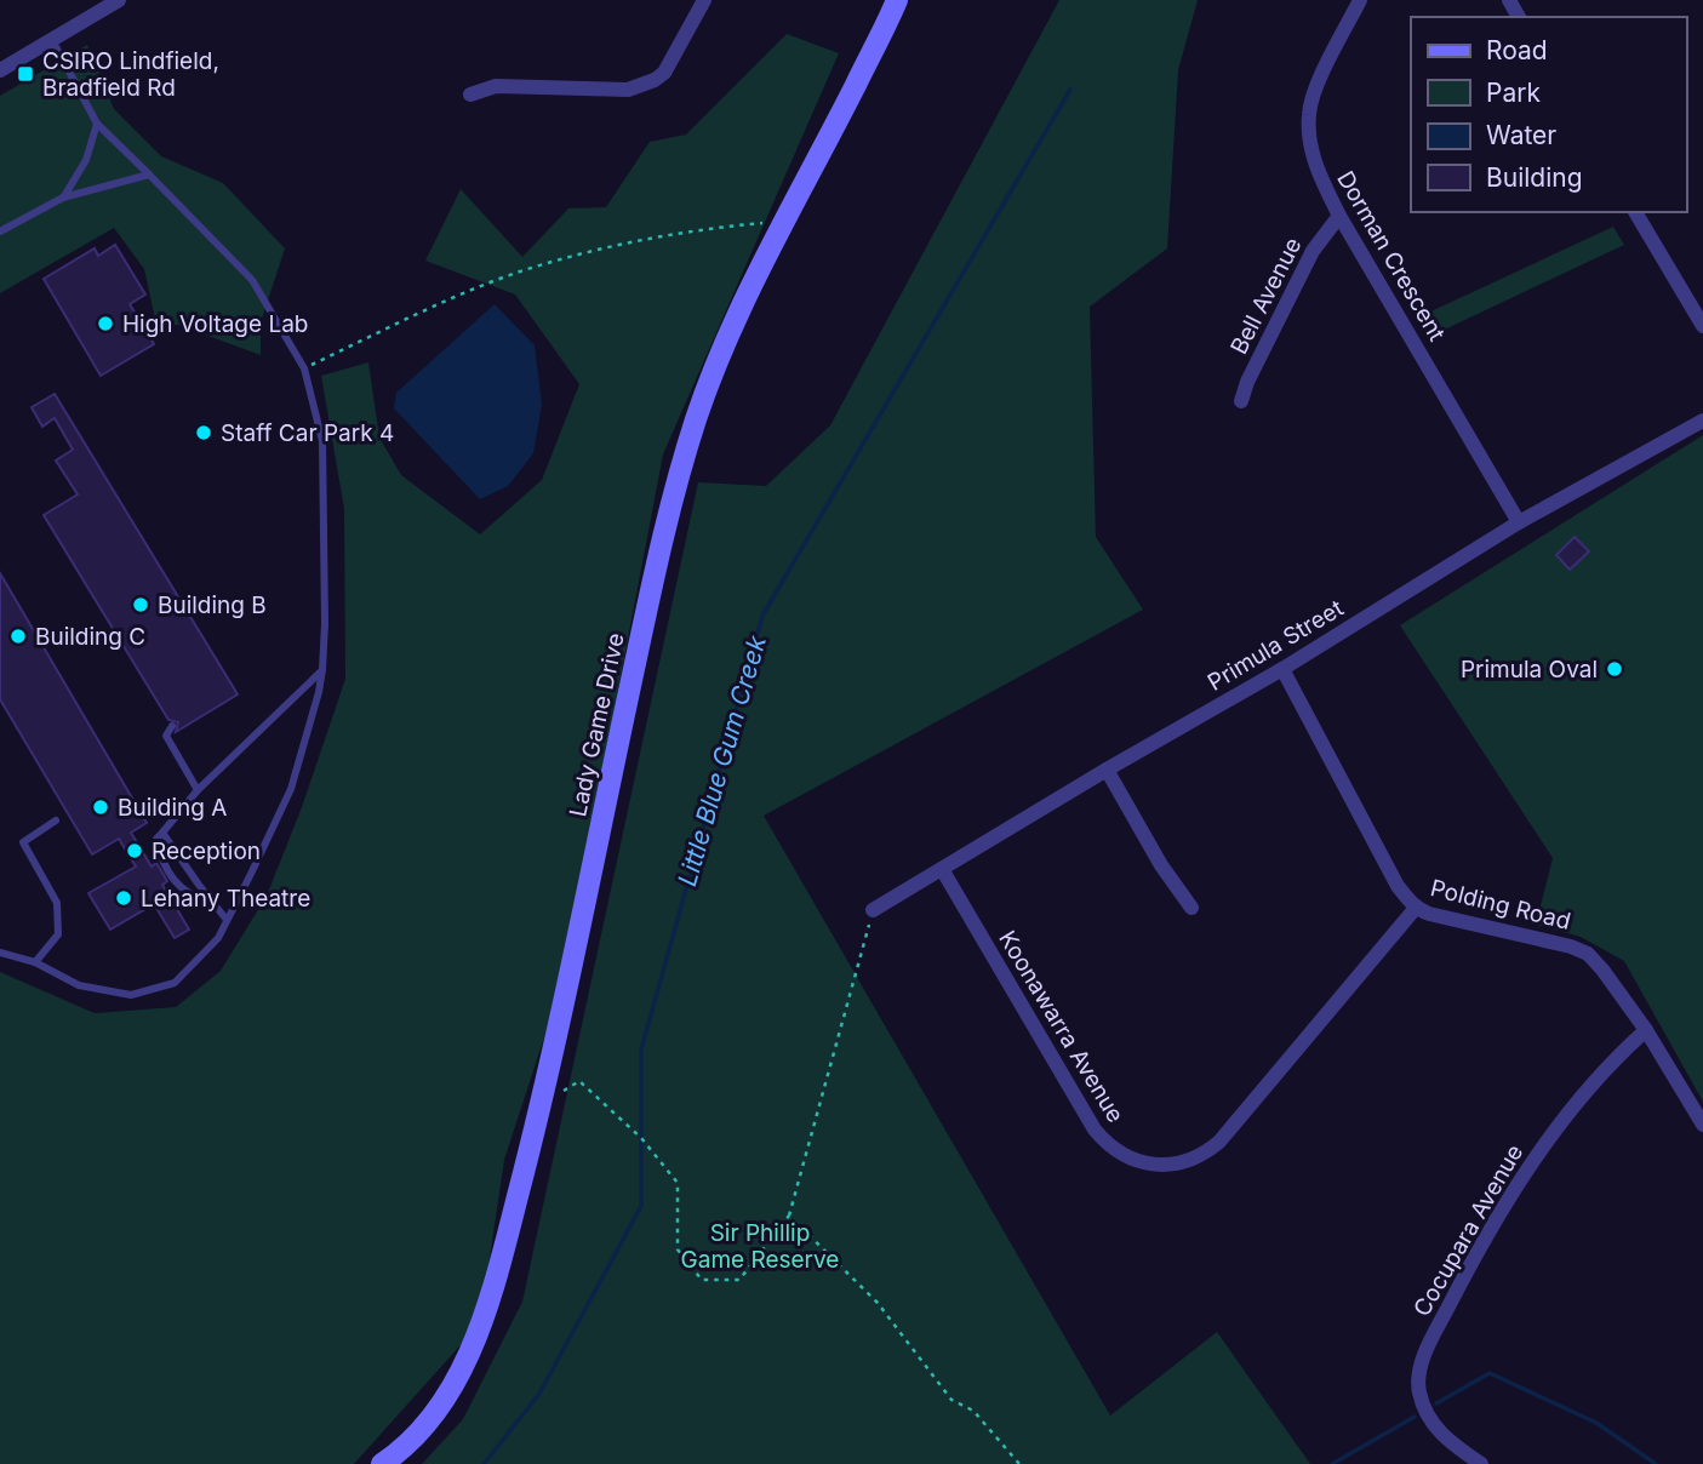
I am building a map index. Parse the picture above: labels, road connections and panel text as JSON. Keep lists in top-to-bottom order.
{
  "streets": {
    "main road": ["Lady Game Drive"],
    "street": [
      "Dorman Crescent",
      "Bell Avenue",
      "Primula Street",
      "Polding Road",
      "Koonawarra Avenue",
      "Cocupara Avenue"
    ]
  },
  "crossings": [
    ["Dorman Crescent", "Bell Avenue"],
    ["Dorman Crescent", "Primula Street"],
    ["Primula Street", "Polding Road"],
    ["Primula Street", "Koonawarra Avenue"],
    ["Polding Road", "Koonawarra Avenue"],
    ["Polding Road", "Cocupara Avenue"]
  ],
  "water": ["Little Blue Gum Creek"],
  "parks": ["Sir Phillip Game Reserve"],
  "places": {
    "transit": ["CSIRO Lindfield, Bradfield Rd"],
    "other": [
      "High Voltage Lab",
      "Staff Car Park 4",
      "Building B",
      "Building C",
      "Primula Oval",
      "Building A",
      "Reception",
      "Lehany Theatre"
    ]
  },
  "legend": [
    "Road",
    "Park",
    "Water",
    "Building"
  ]
}
